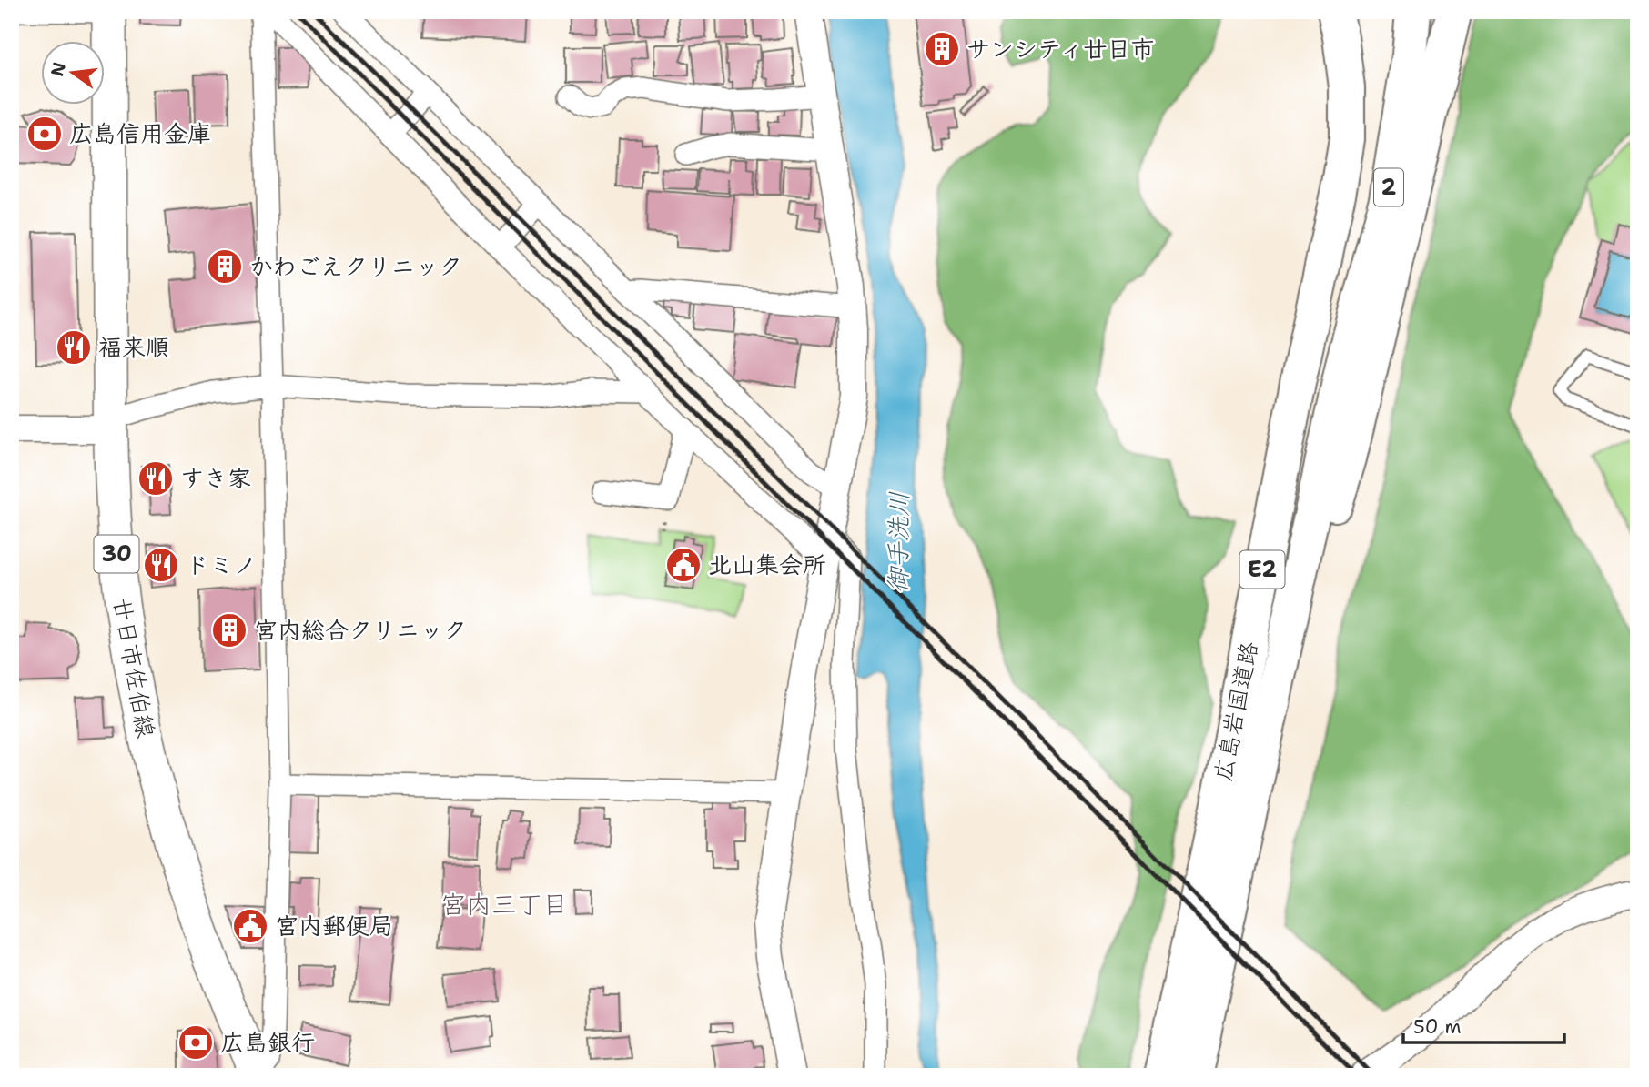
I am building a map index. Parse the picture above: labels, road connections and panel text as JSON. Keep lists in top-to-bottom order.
{
  "streets": {
    "highway": ["2", "E2", "広島岩国道路"],
    "main road": ["30", "廿日市佐伯線"]
  },
  "crossings": [
    ["2", "広島岩国道路"]
  ],
  "districts": ["宮内三丁目"],
  "water": ["御手洗川"],
  "places": {
    "building": ["サンシティ廿日市", "かわごえクリニック", "宮内総合クリニック"],
    "bank": ["広島信用金庫", "広島銀行"],
    "restaurant": ["福来順", "すき家", "ドミノ"],
    "public building": ["北山集会所", "宮内郵便局"]
  },
  "scale_bar": "50 m",
  "north": "left"
}
